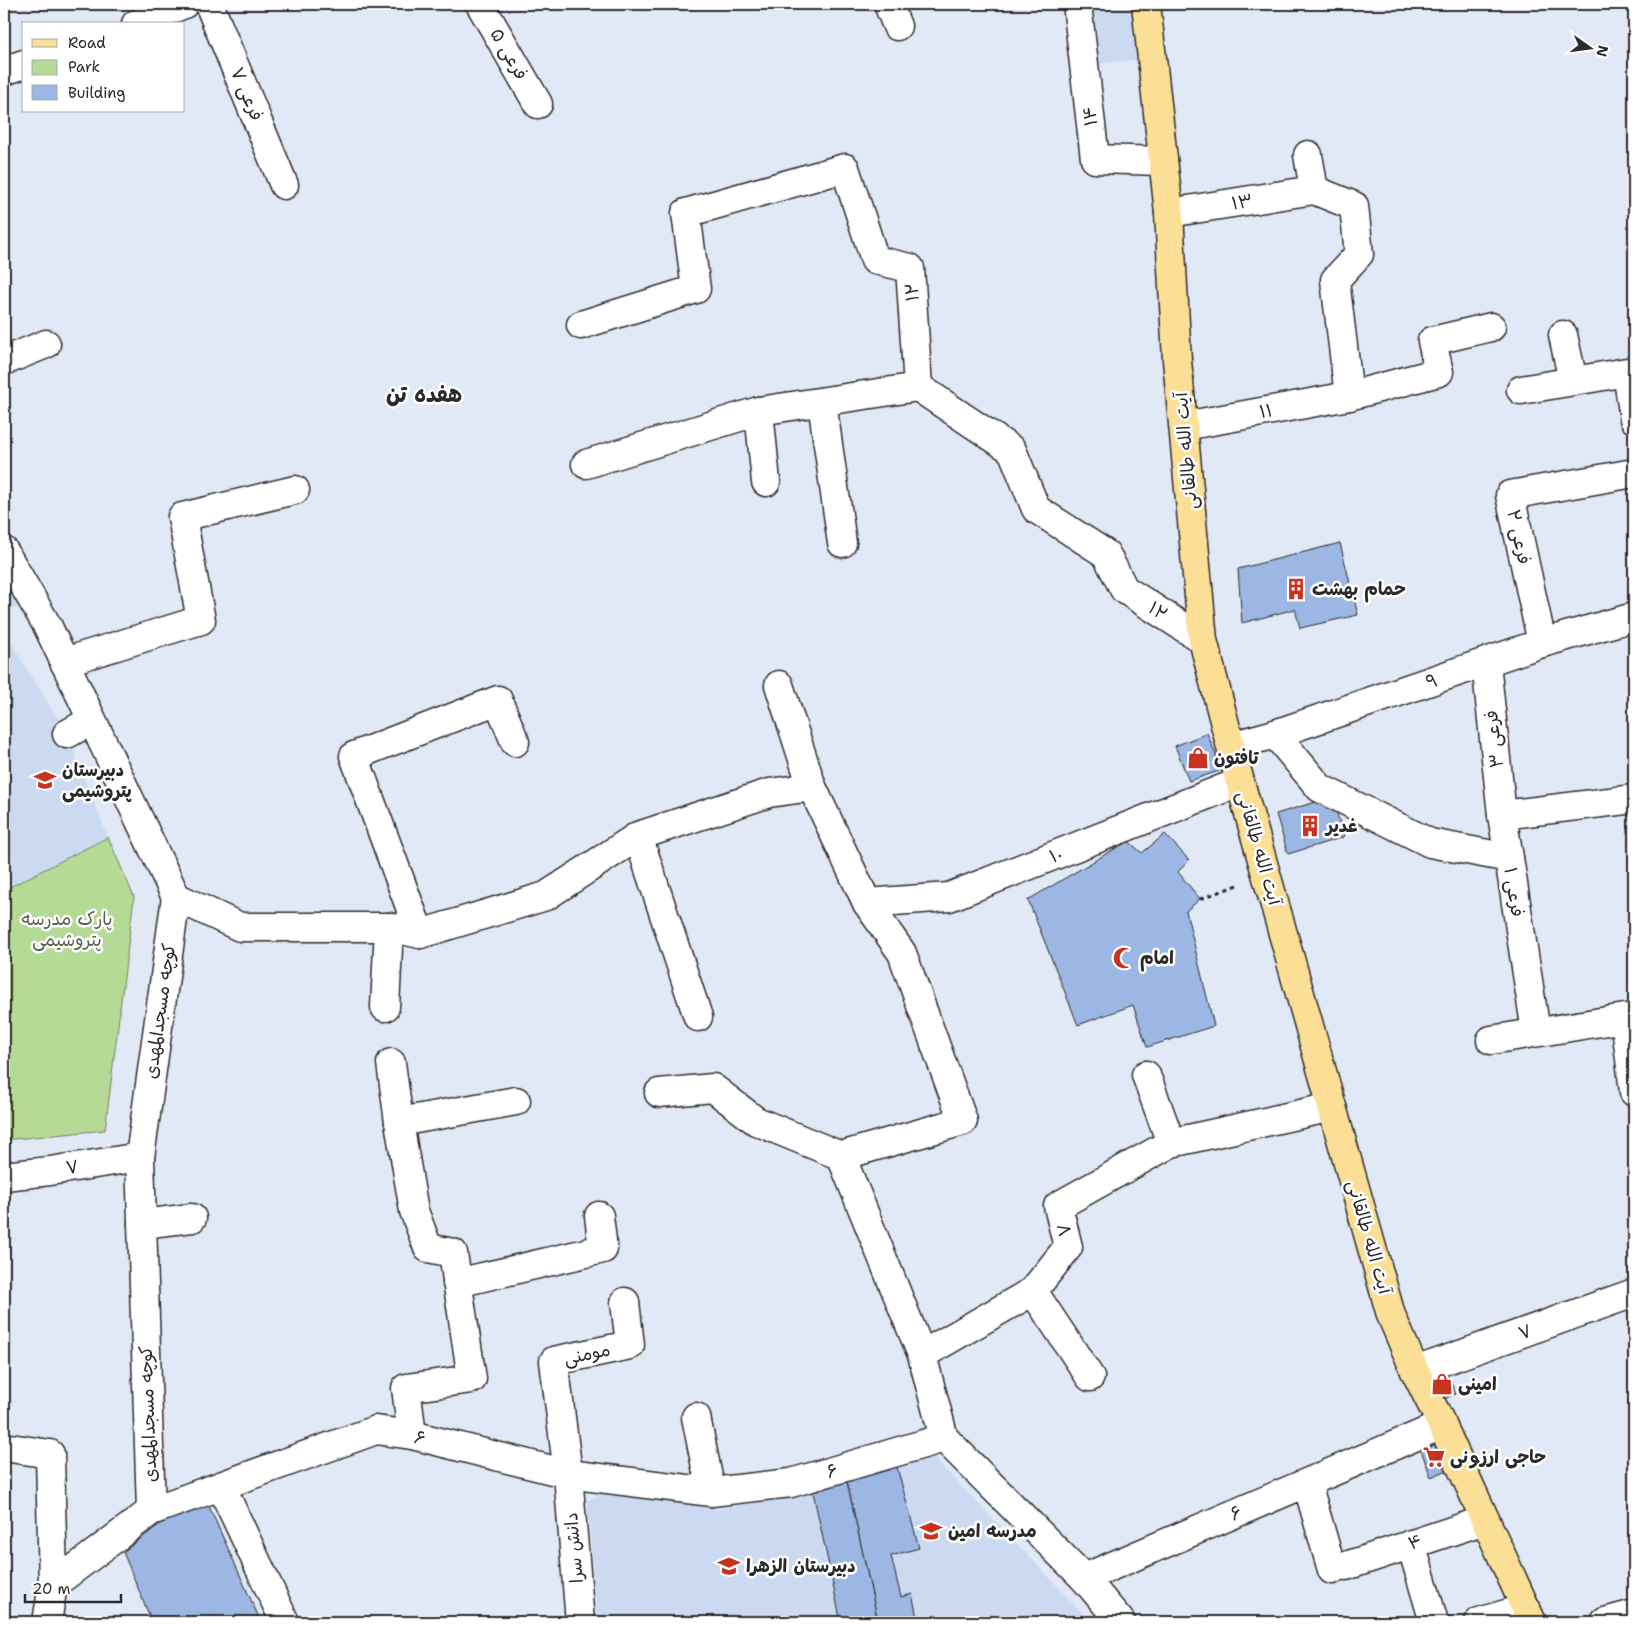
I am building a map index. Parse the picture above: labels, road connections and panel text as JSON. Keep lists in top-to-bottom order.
{
  "streets": {
    "main road": ["آیت الله طالقانی"],
    "street": [
      "فرعی ۵",
      "فرعی ۷",
      "۱۴",
      "۱۳",
      "۱۲",
      "۱۱",
      "فرعی ۲",
      "۹",
      "فرعی ۳",
      "۱۰",
      "فرعی ۱",
      "کوچه مسجدالمهدی",
      "۷",
      "۸",
      "مومنی",
      "۶",
      "۴",
      "دانش سرا"
    ]
  },
  "crossings": [
    ["۱۴", "آیت الله طالقانی"],
    ["۱۳", "آیت الله طالقانی"],
    ["۱۲", "آیت الله طالقانی"],
    ["۱۱", "آیت الله طالقانی"],
    ["آیت الله طالقانی", "۹"],
    ["آیت الله طالقانی", "۱۰"],
    ["آیت الله طالقانی", "۷"],
    ["آیت الله طالقانی", "۸"],
    ["آیت الله طالقانی", "۶"],
    ["آیت الله طالقانی", "۴"],
    ["فرعی ۲", "۹"],
    ["۹", "فرعی ۳"],
    ["۹", "فرعی ۱"],
    ["فرعی ۳", "فرعی ۱"],
    ["کوچه مسجدالمهدی", "۷"],
    ["کوچه مسجدالمهدی", "۶"],
    ["مومنی", "۶"],
    ["مومنی", "دانش سرا"],
    ["۶", "۴"],
    ["۶", "دانش سرا"]
  ],
  "districts": ["هفده تن"],
  "parks": ["پارک مدرسه پتروشیمی"],
  "places": {
    "building": ["حمام بهشت", "غدیر"],
    "shop": ["تافتون", "امینی"],
    "school or university": ["دبیرستان پتروشیمی", "مدرسه امین", "دبیرستان الزهرا"],
    "mosque": ["امام"],
    "supermarket": ["حاجی ارزونی"]
  },
  "legend": ["Road", "Park", "Building"],
  "scale_bar": "20 m",
  "north": "right"
}
